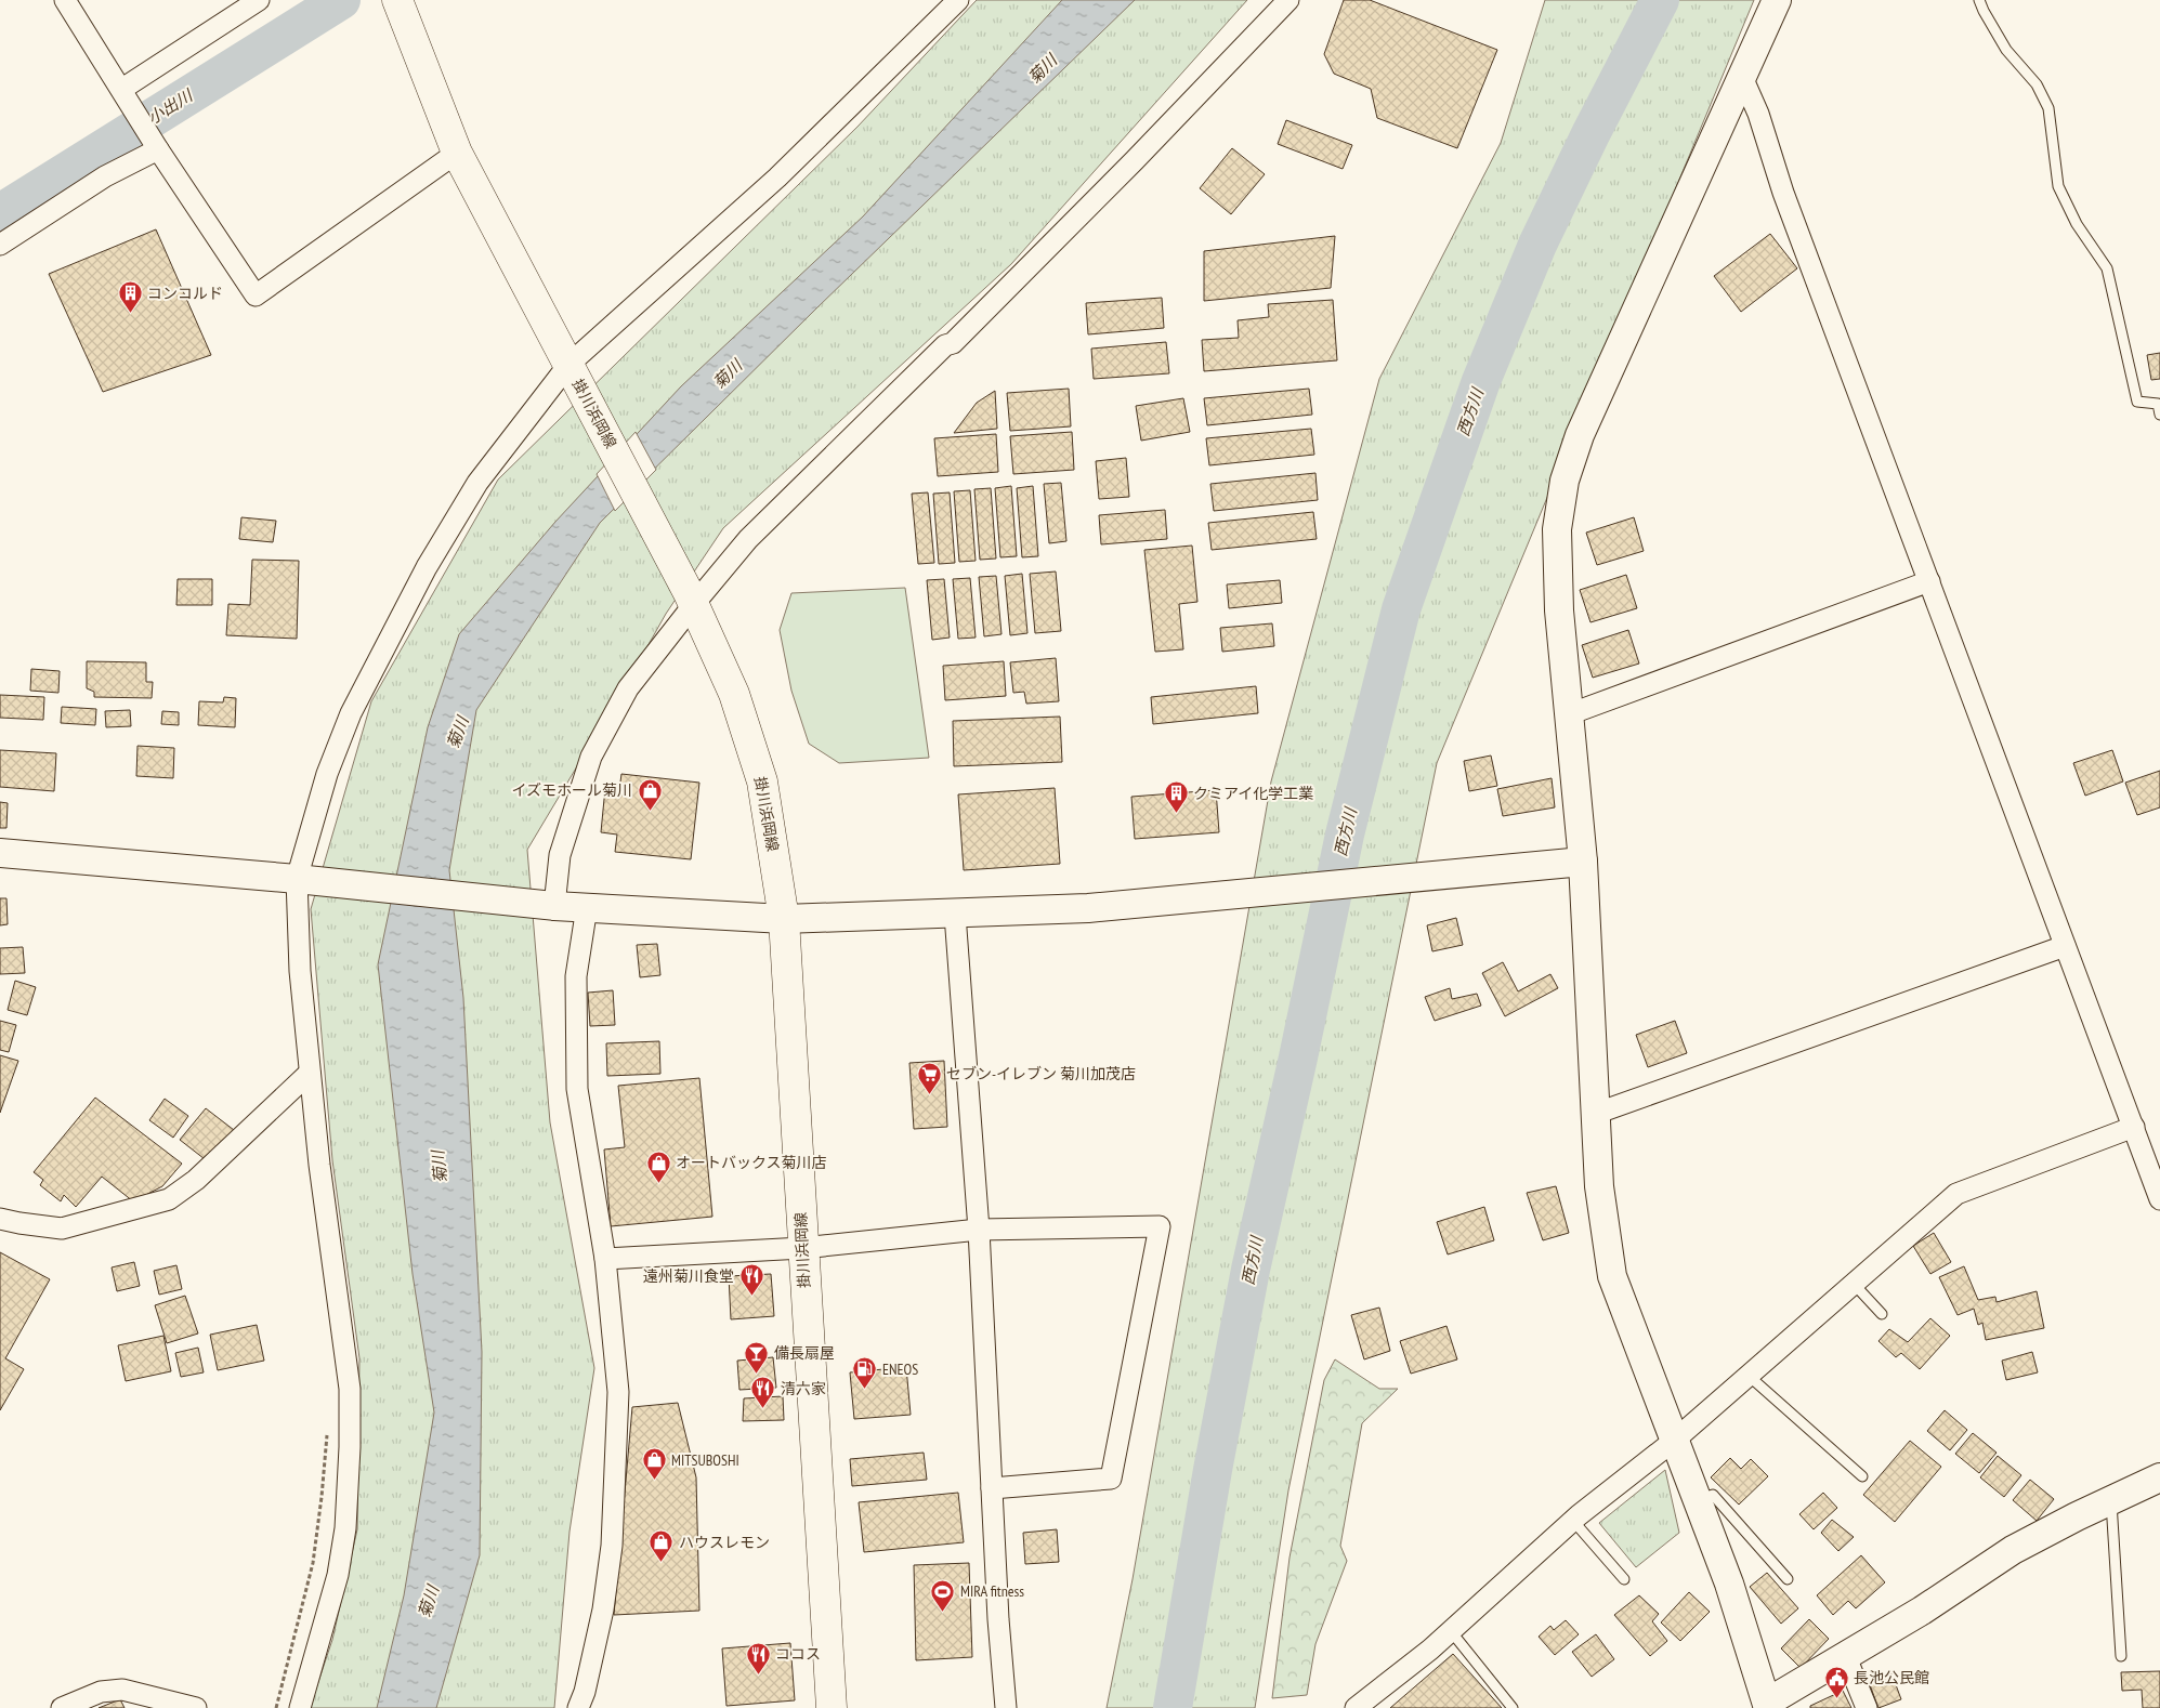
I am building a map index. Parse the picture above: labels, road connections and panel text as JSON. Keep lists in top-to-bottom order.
{
  "streets": {
    "main road": ["掛川浜岡線"]
  },
  "water": ["菊川", "小出川", "西方川"],
  "places": {
    "building": ["コンコルド", "クミアイ化学工業"],
    "shop": [
      "イズモホール菊川",
      "オートバックス菊川店",
      "MITSUBOSHI",
      "ハウスレモン"
    ],
    "supermarket": ["セブン-イレブン 菊川加茂店"],
    "restaurant": ["遠州菊川食堂", "清六家", "ココス"],
    "bar": ["備長扇屋"],
    "fuel station": ["ENEOS"],
    "sports": ["MIRA fitness"],
    "public building": ["長池公民館"]
  }
}
